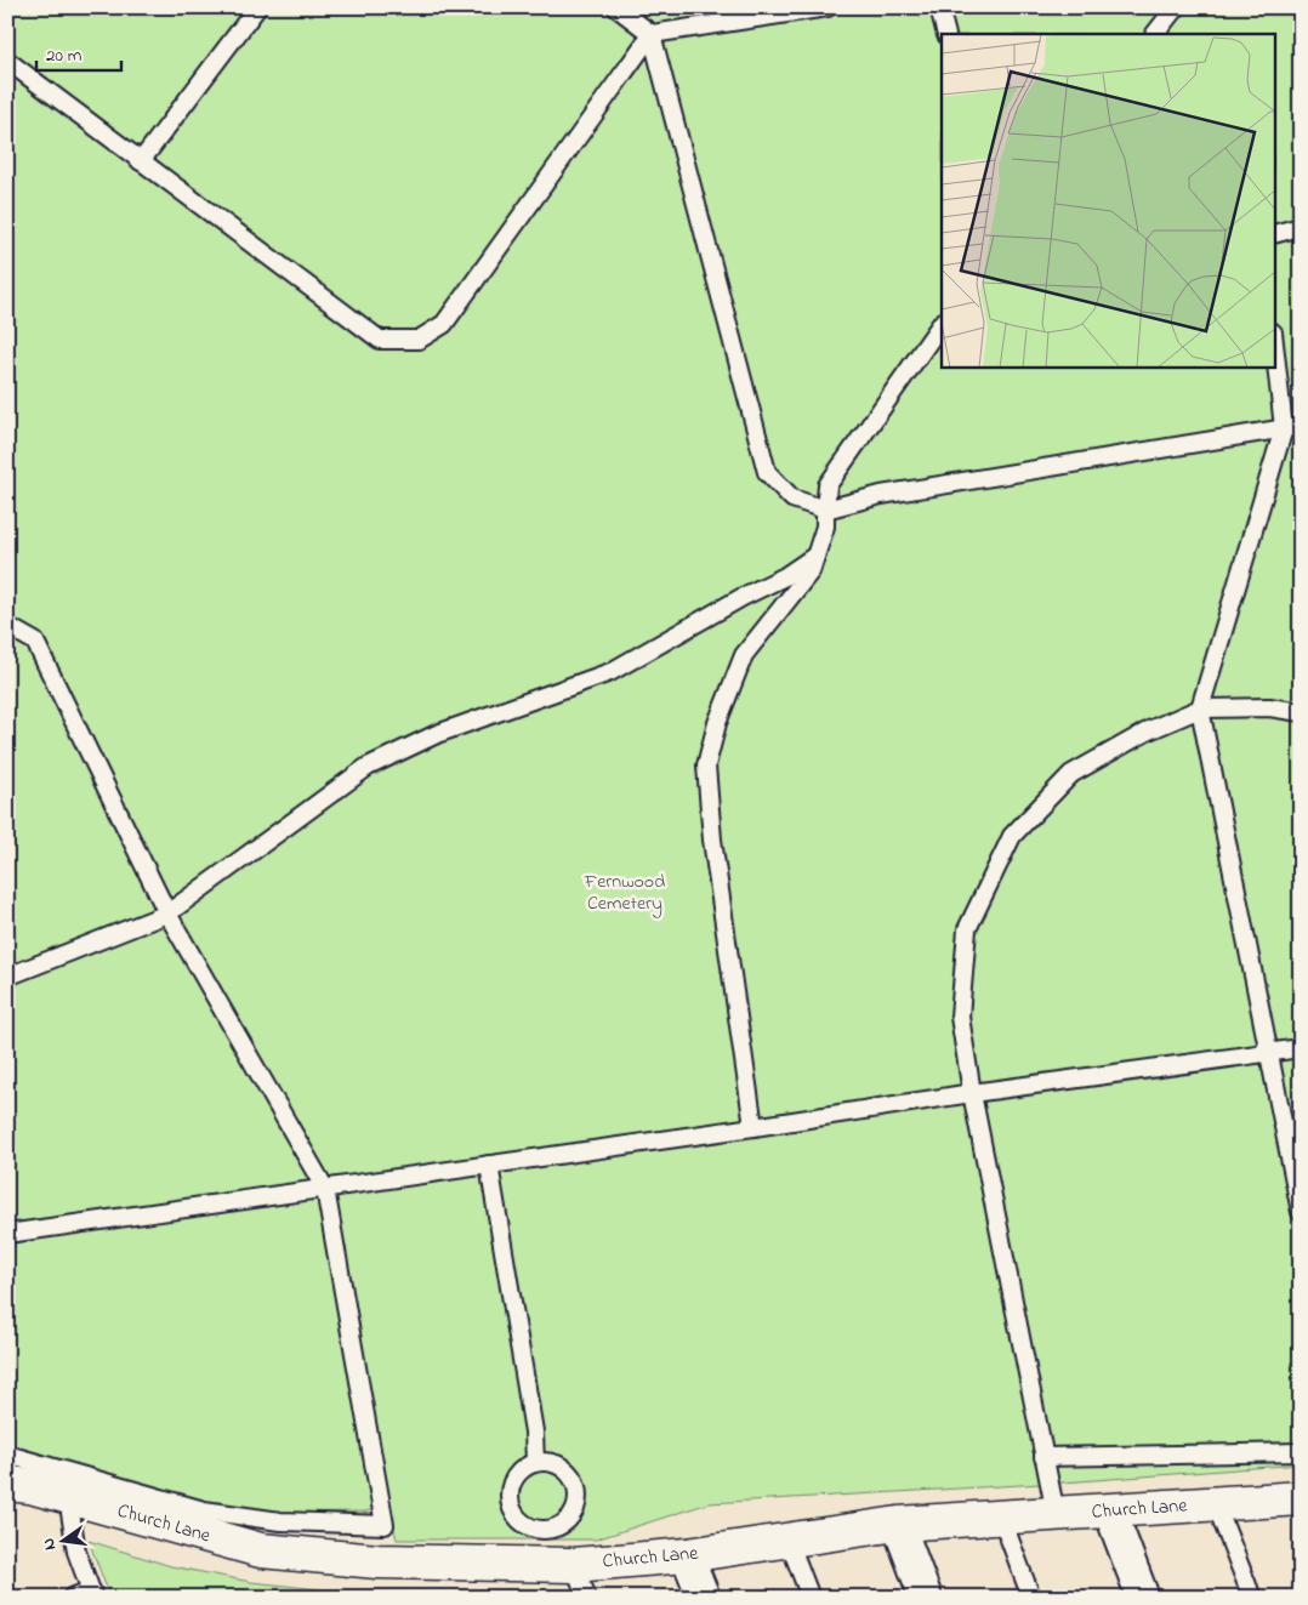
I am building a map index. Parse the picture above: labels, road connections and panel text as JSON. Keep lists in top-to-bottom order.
{
  "streets": {
    "main road": ["Church Lane"]
  },
  "parks": ["Fernwood Cemetery"],
  "scale_bar": "20 m",
  "north": "left"
}
